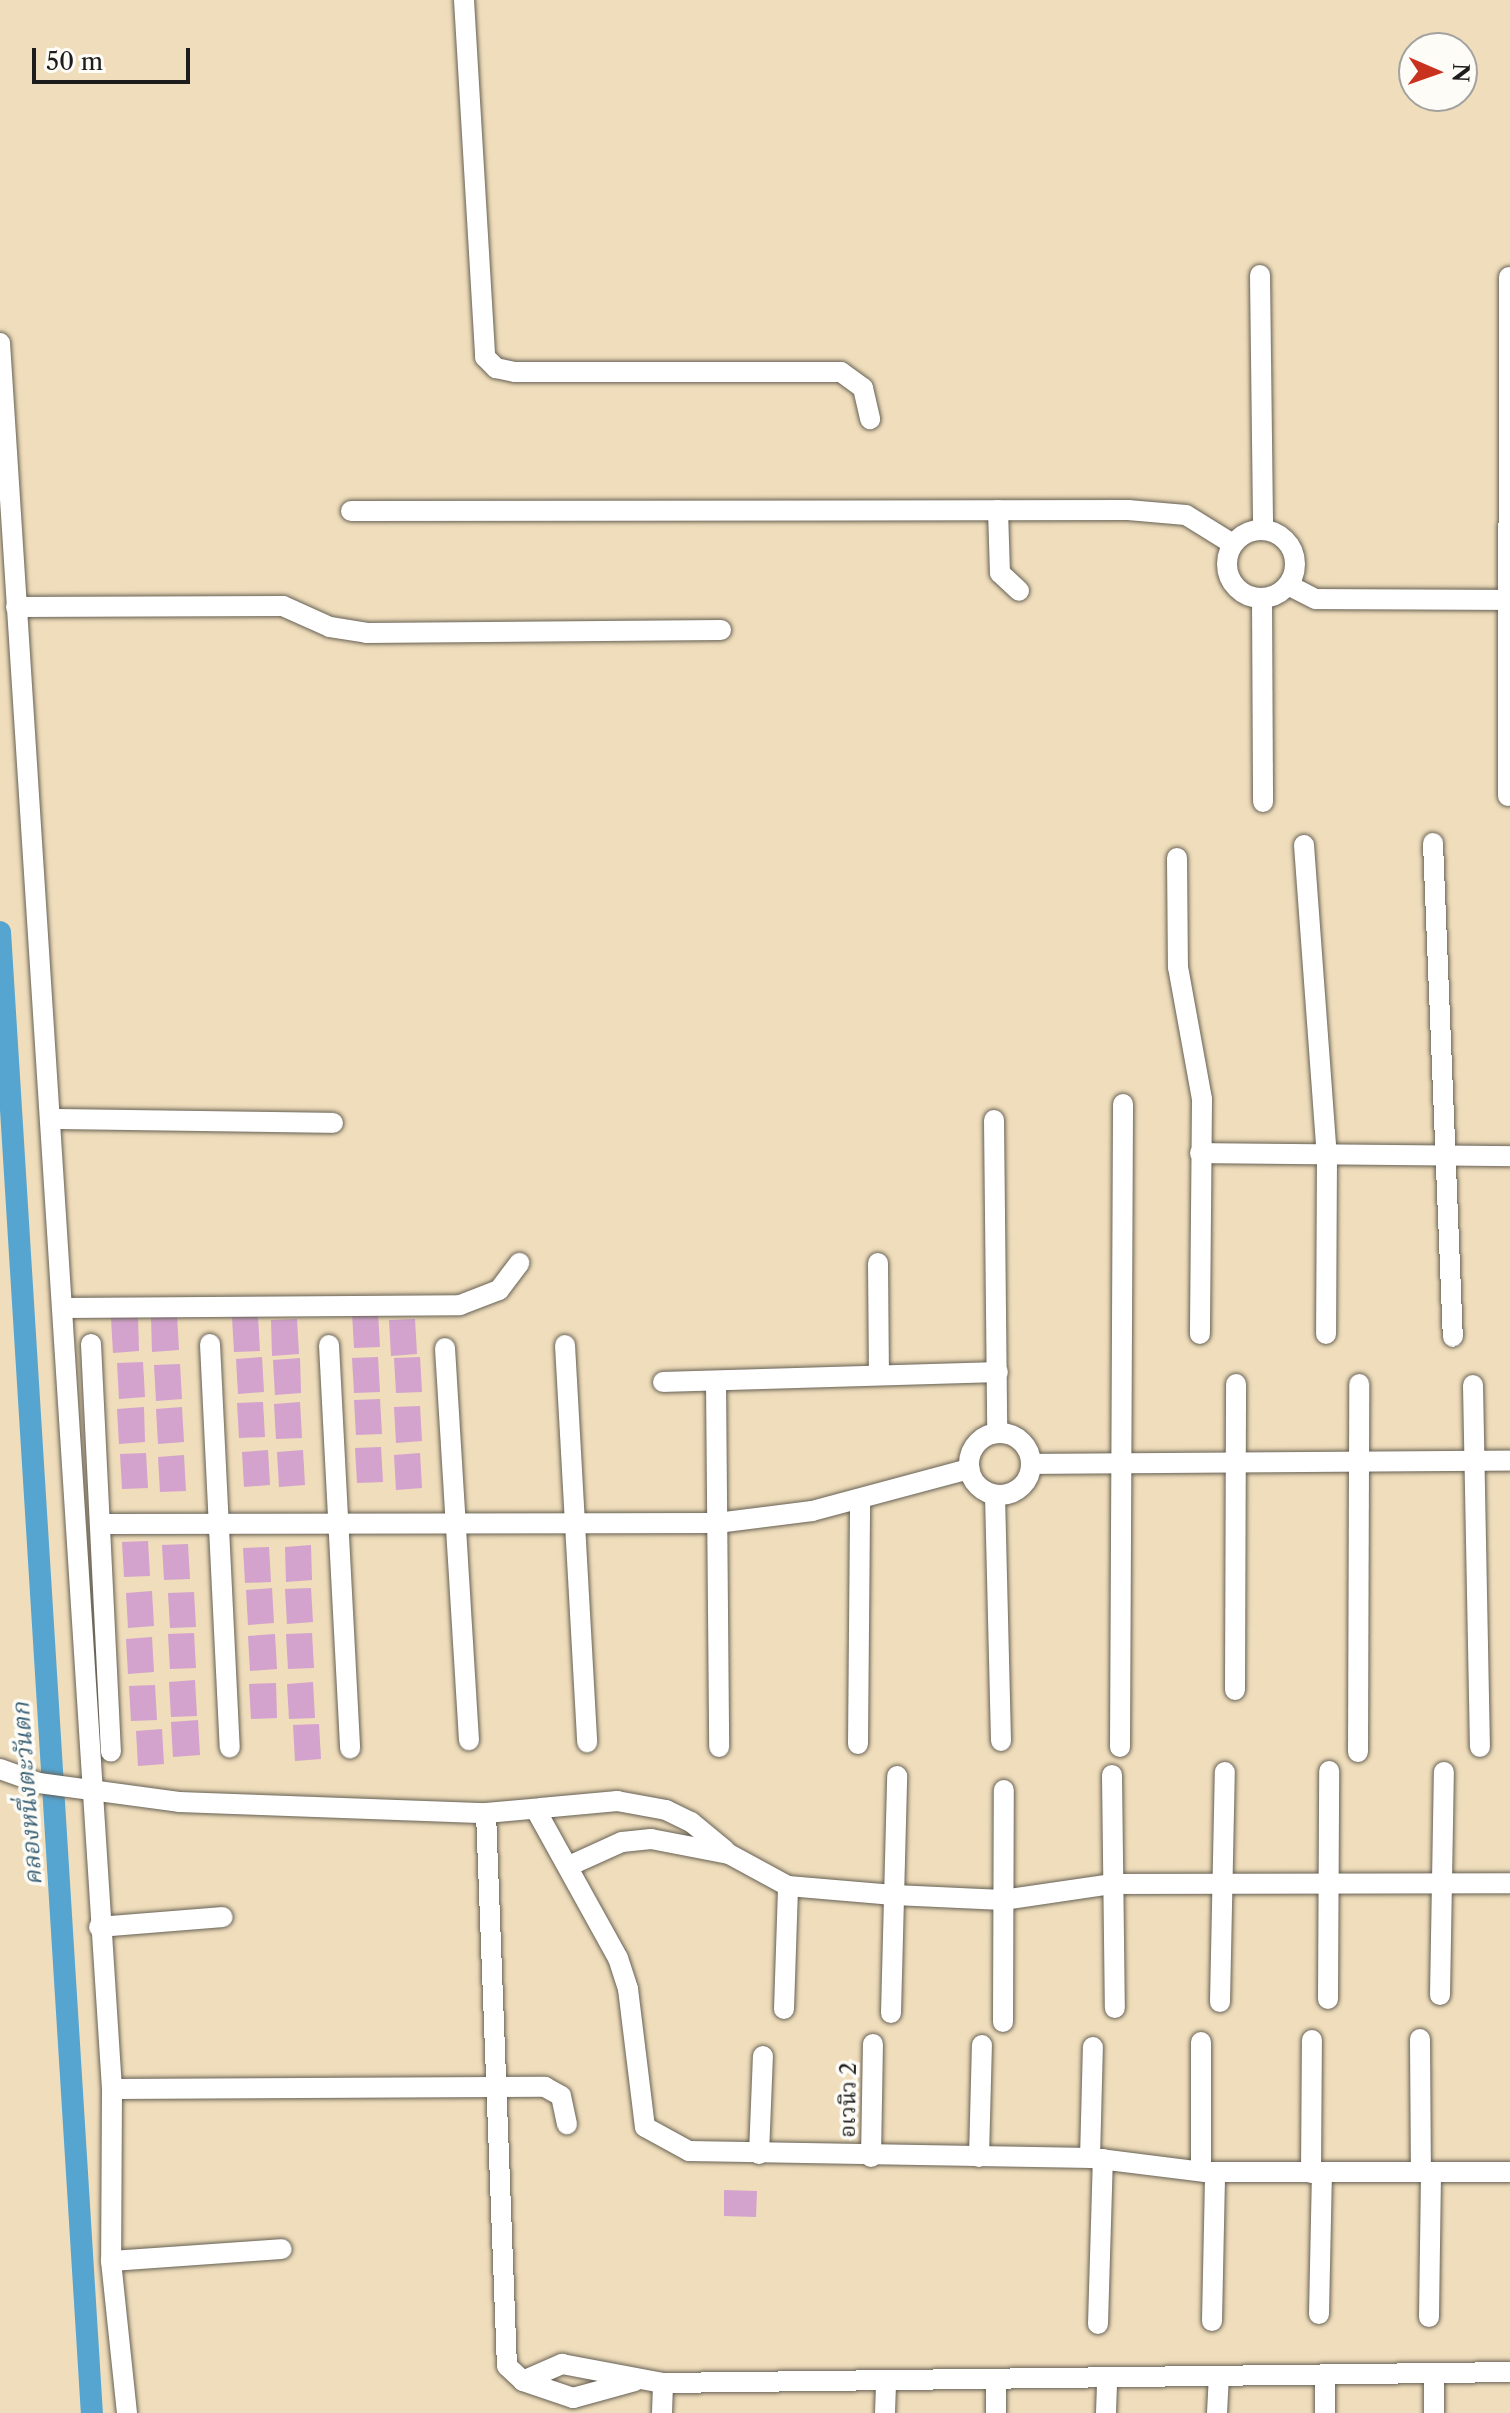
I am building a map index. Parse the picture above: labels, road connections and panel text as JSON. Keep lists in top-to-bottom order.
{
  "streets": {
    "street": ["อเวนิว 2"]
  },
  "water": ["คลองหนึ่งตะวันตก"],
  "scale_bar": "50 m",
  "north": "right"
}
